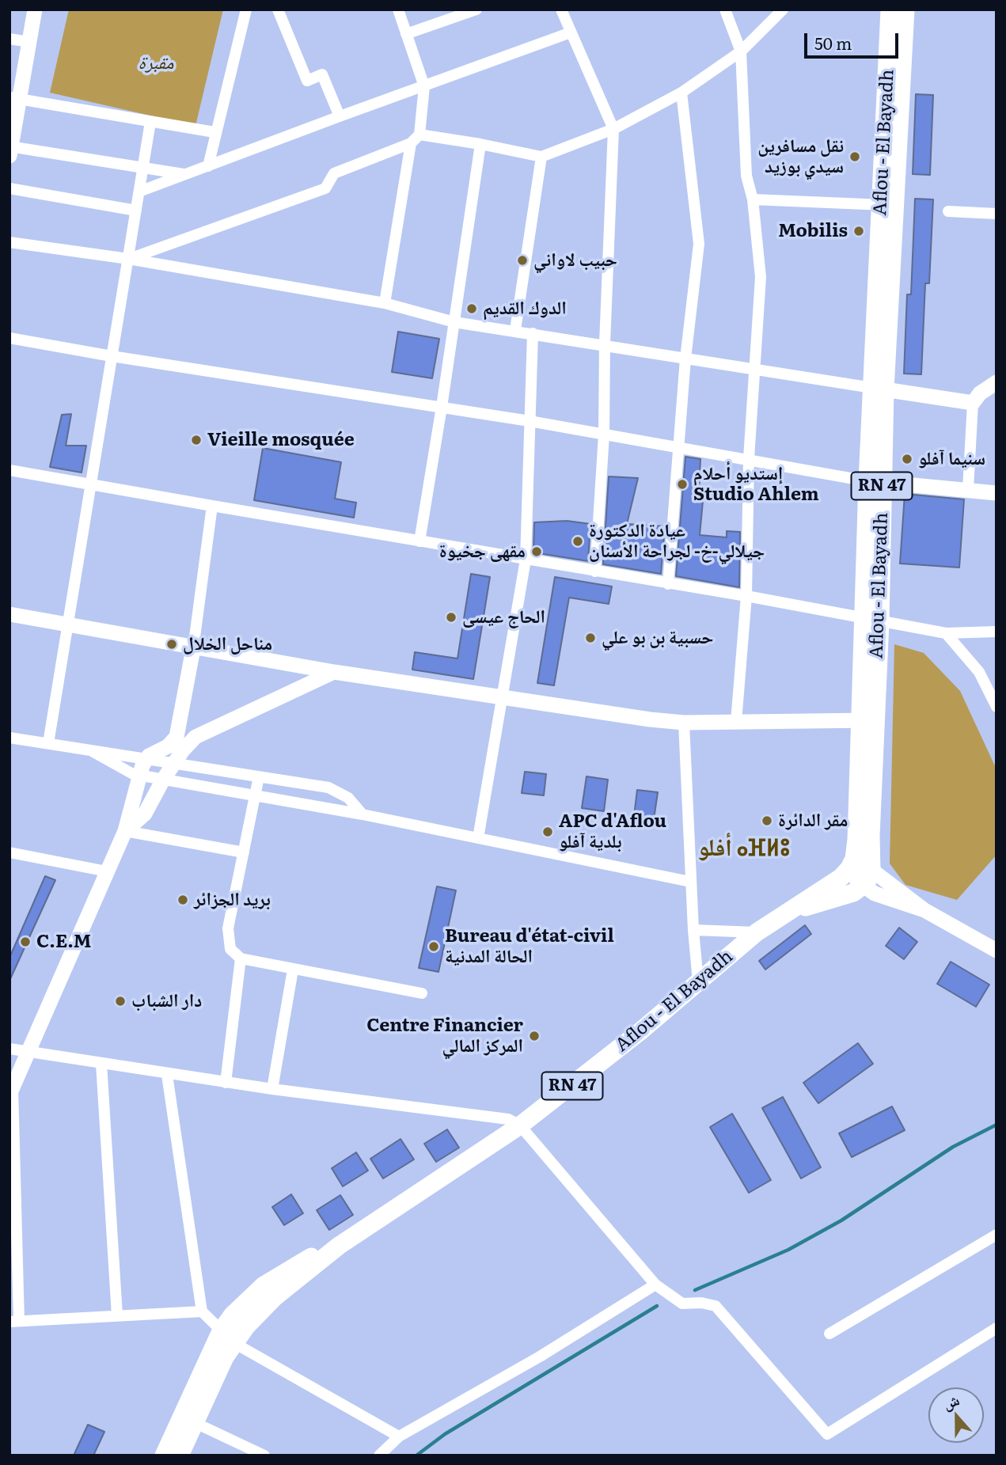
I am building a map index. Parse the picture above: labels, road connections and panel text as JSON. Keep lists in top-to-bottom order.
{
  "streets": {
    "main road": ["Aflou - El Bayadh", "RN 47"]
  },
  "districts": ["أفلو ⴰⴼⵍⵓ"],
  "parks": ["مقبرة"],
  "places": [
    "نقل مسافرين سيدي بوزيد",
    "Mobilis",
    "حبيب لاواني",
    "الدوك القديم",
    "Vieille mosquée",
    "سنيما آفلو",
    "إستديو أحلام Studio Ahlem",
    "عيادة الدكتورة جيلالي-خ- لجراحة الأسنان",
    "مقهى جخيوة",
    "الحاج عيسى",
    "حسبية بن بو علي",
    "مناحل الخلال",
    "مقر الدائرة",
    "APC d'Aflou بلدية آفلو",
    "بريد الجزائر",
    "C.E.M",
    "Bureau d'état-civil الحالة المدنية",
    "دار الشباب",
    "Centre Financier المركز المالي"
  ],
  "scale_bar": "50 m",
  "north": "top"
}
